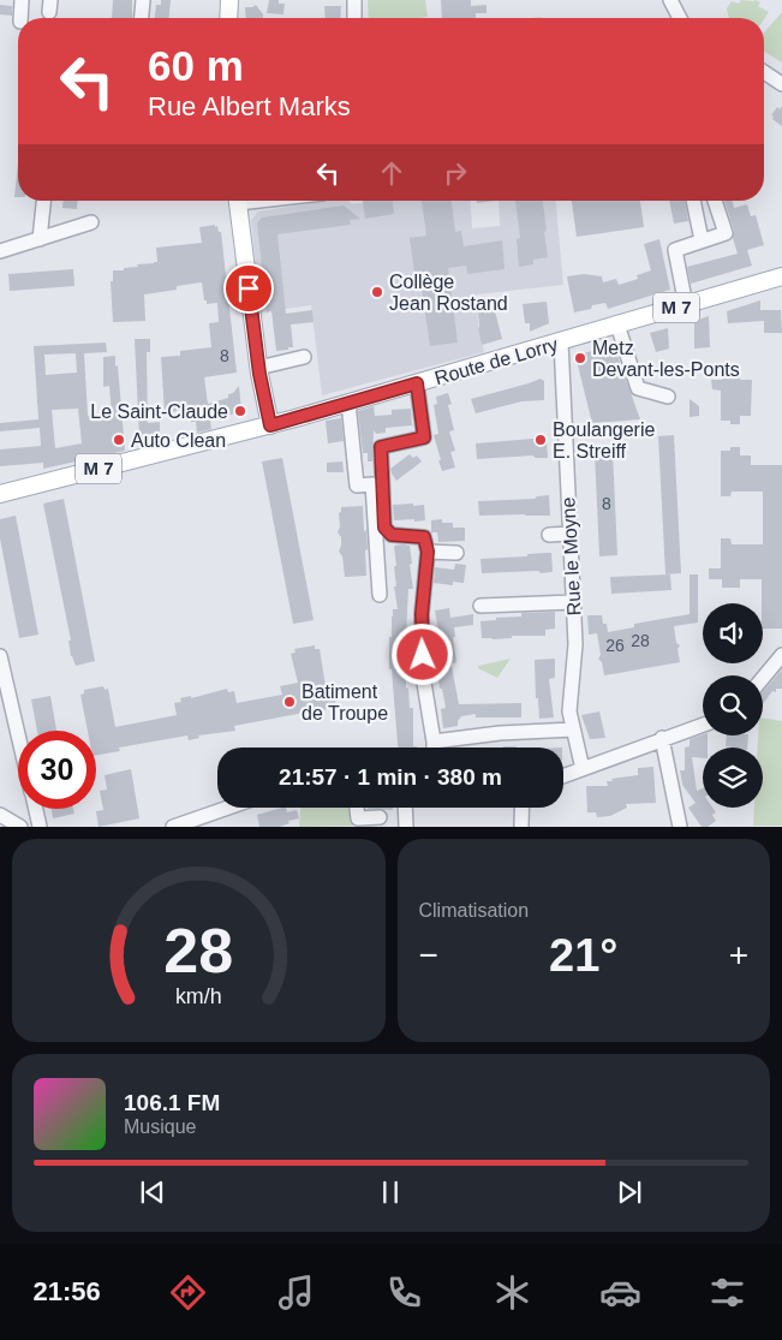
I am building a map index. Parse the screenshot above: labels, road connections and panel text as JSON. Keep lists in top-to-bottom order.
{
  "streets": {
    "main road": ["M 7", "Route de Lorry"],
    "street": ["Rue le Moyne"]
  },
  "crossings": [
    ["Route de Lorry", "Rue le Moyne"]
  ],
  "places": [
    "Collège Jean Rostand",
    "Metz Devant-les-Ponts",
    "Le Saint-Claude",
    "Auto Clean",
    "Boulangerie E. Streiff",
    "Batiment de Troupe"
  ],
  "house_numbers": [
    "8",
    "8",
    "28",
    "26"
  ],
  "page": {
    "turn": ["60 m", "Rue Albert Marks"],
    "limit": "30",
    "trip": "21:57 · 1 min · 380 m",
    "tile": "Climatisation",
    "heat": ["−", "21°", "+"],
    "song": ["106.1 FM", "Musique"],
    "tabs": "21:56",
    "gauge": ["28", "km/h"]
  }
}
